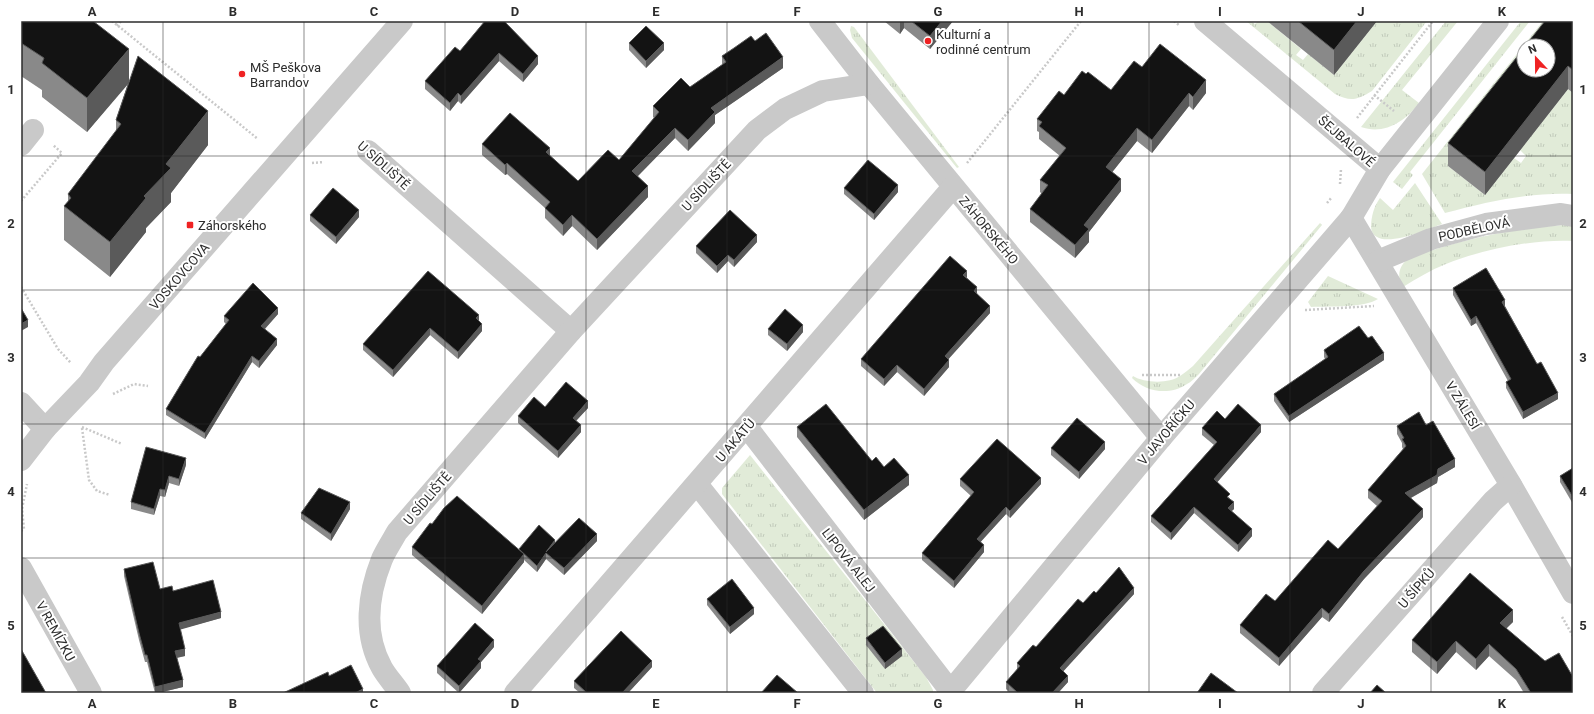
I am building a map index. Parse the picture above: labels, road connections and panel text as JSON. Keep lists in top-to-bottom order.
{
  "streets": {
    "street": [
      "ŠEJBALOVÉ",
      "U SÍDLIŠTĚ",
      "PODBĚLOVÁ",
      "ZÁHORSKÉHO",
      "VOSKOVCOVA",
      "V ZÁLESÍ",
      "V JAVOŘÍČKU",
      "U AKÁTŮ",
      "LIPOVÁ ALEJ",
      "U ŠÍPKŮ",
      "V REMÍZKU"
    ]
  },
  "crossings": [
    ["ŠEJBALOVÉ", "V JAVOŘÍČKU"],
    ["U SÍDLIŠTĚ", "ZÁHORSKÉHO"],
    ["PODBĚLOVÁ", "V ZÁLESÍ"],
    ["ZÁHORSKÉHO", "V JAVOŘÍČKU"],
    ["ZÁHORSKÉHO", "U AKÁTŮ"],
    ["V ZÁLESÍ", "V JAVOŘÍČKU"],
    ["V ZÁLESÍ", "U ŠÍPKŮ"],
    ["V JAVOŘÍČKU", "LIPOVÁ ALEJ"],
    ["U AKÁTŮ", "LIPOVÁ ALEJ"]
  ],
  "places": {
    "other": ["Kulturní a rodinné centrum", "MŠ Peškova Barrandov"],
    "transit": ["Záhorského"]
  },
  "north": "top",
  "grid": {
    "columns": [
      "A",
      "B",
      "C",
      "D",
      "E",
      "F",
      "G",
      "H",
      "I",
      "J",
      "K"
    ],
    "rows": [
      "1",
      "2",
      "3",
      "4",
      "5"
    ]
  }
}
